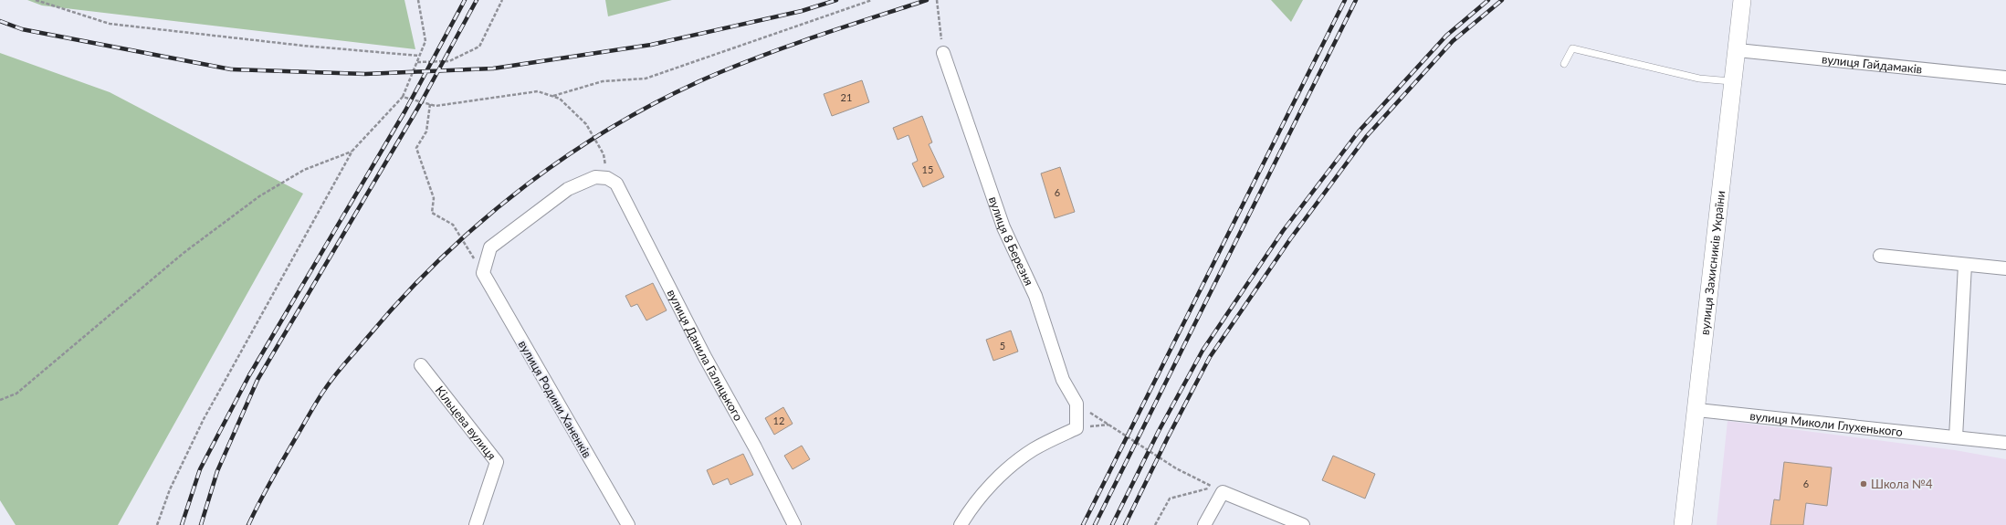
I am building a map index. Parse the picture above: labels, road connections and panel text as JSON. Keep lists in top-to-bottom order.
{
  "streets": {
    "main road": ["вулиця Захисників України"],
    "street": [
      "вулиця Гайдамаків",
      "вулиця 8 Березня",
      "вулиця Данила Галицького",
      "вулиця Родини Ханенків",
      "Кільцева вулиця",
      "вулиця Миколи Глухенького"
    ]
  },
  "crossings": [
    ["вулиця Гайдамаків", "вулиця Захисників України"],
    ["вулиця Захисників України", "вулиця Миколи Глухенького"]
  ],
  "places": ["Школа №4"],
  "house_numbers": [
    "21",
    "15",
    "6",
    "5",
    "12",
    "6"
  ]
}
